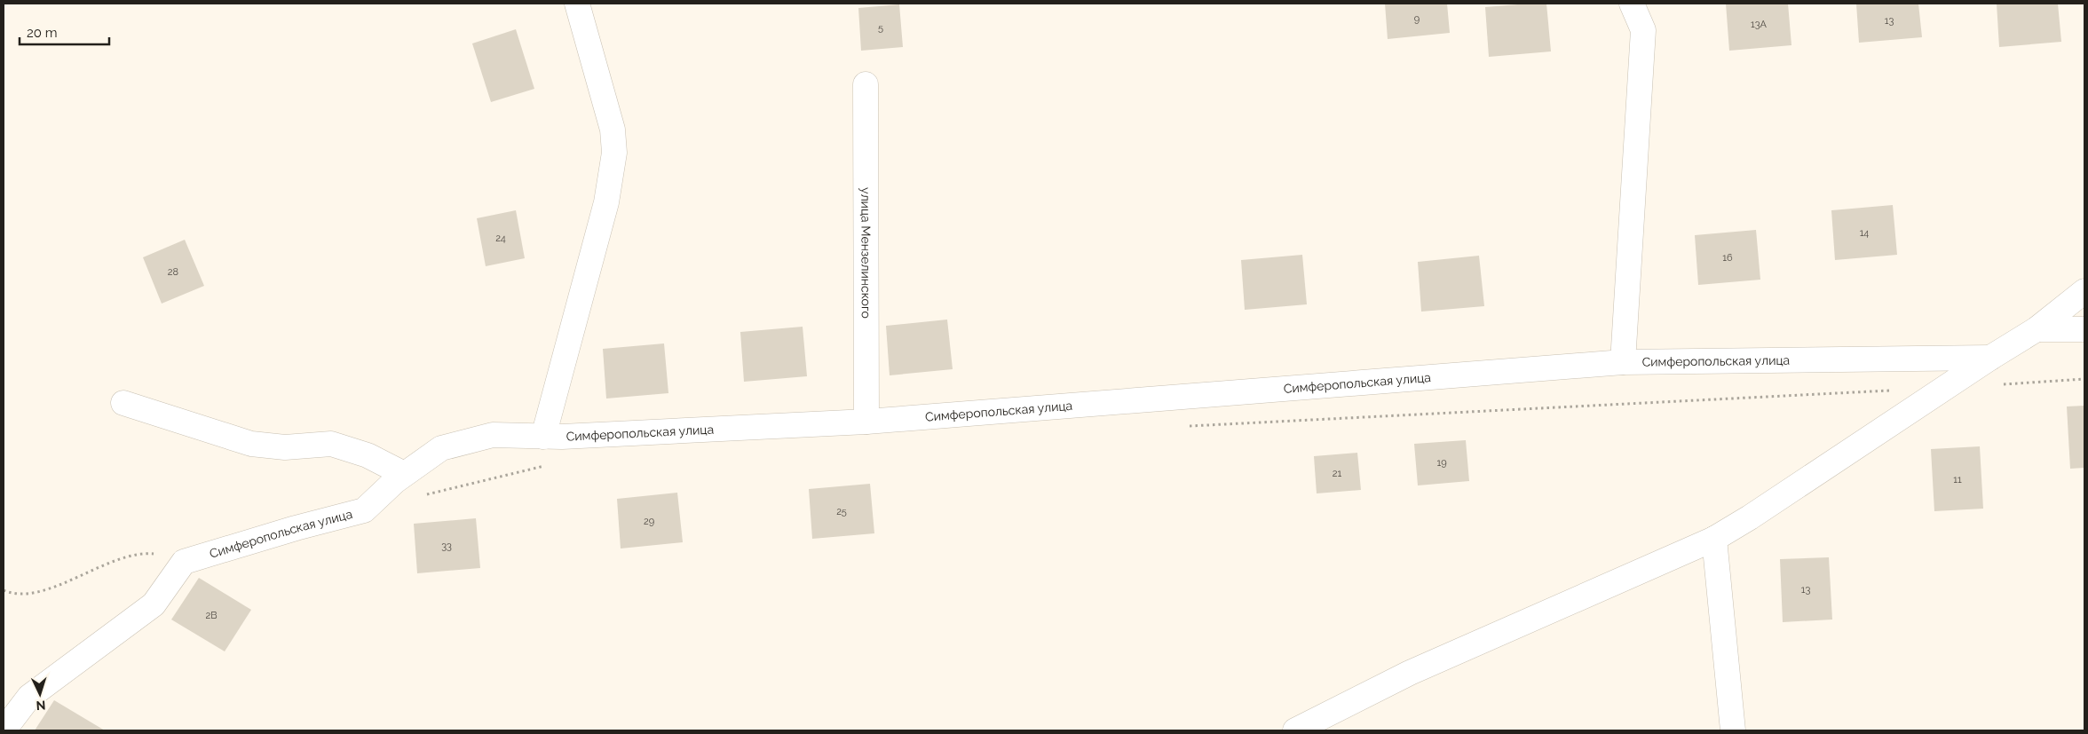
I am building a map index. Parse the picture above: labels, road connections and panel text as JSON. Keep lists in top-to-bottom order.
{
  "streets": {
    "street": ["улица Мензелинского", "Симферопольская улица"]
  },
  "crossings": [
    ["улица Мензелинского", "Симферопольская улица"]
  ],
  "house_numbers": [
    "9",
    "13",
    "13А",
    "5",
    "14",
    "24",
    "16",
    "28",
    "19",
    "21",
    "11",
    "25",
    "29",
    "33",
    "13",
    "2В"
  ],
  "scale_bar": "20 m",
  "north": "bottom"
}
